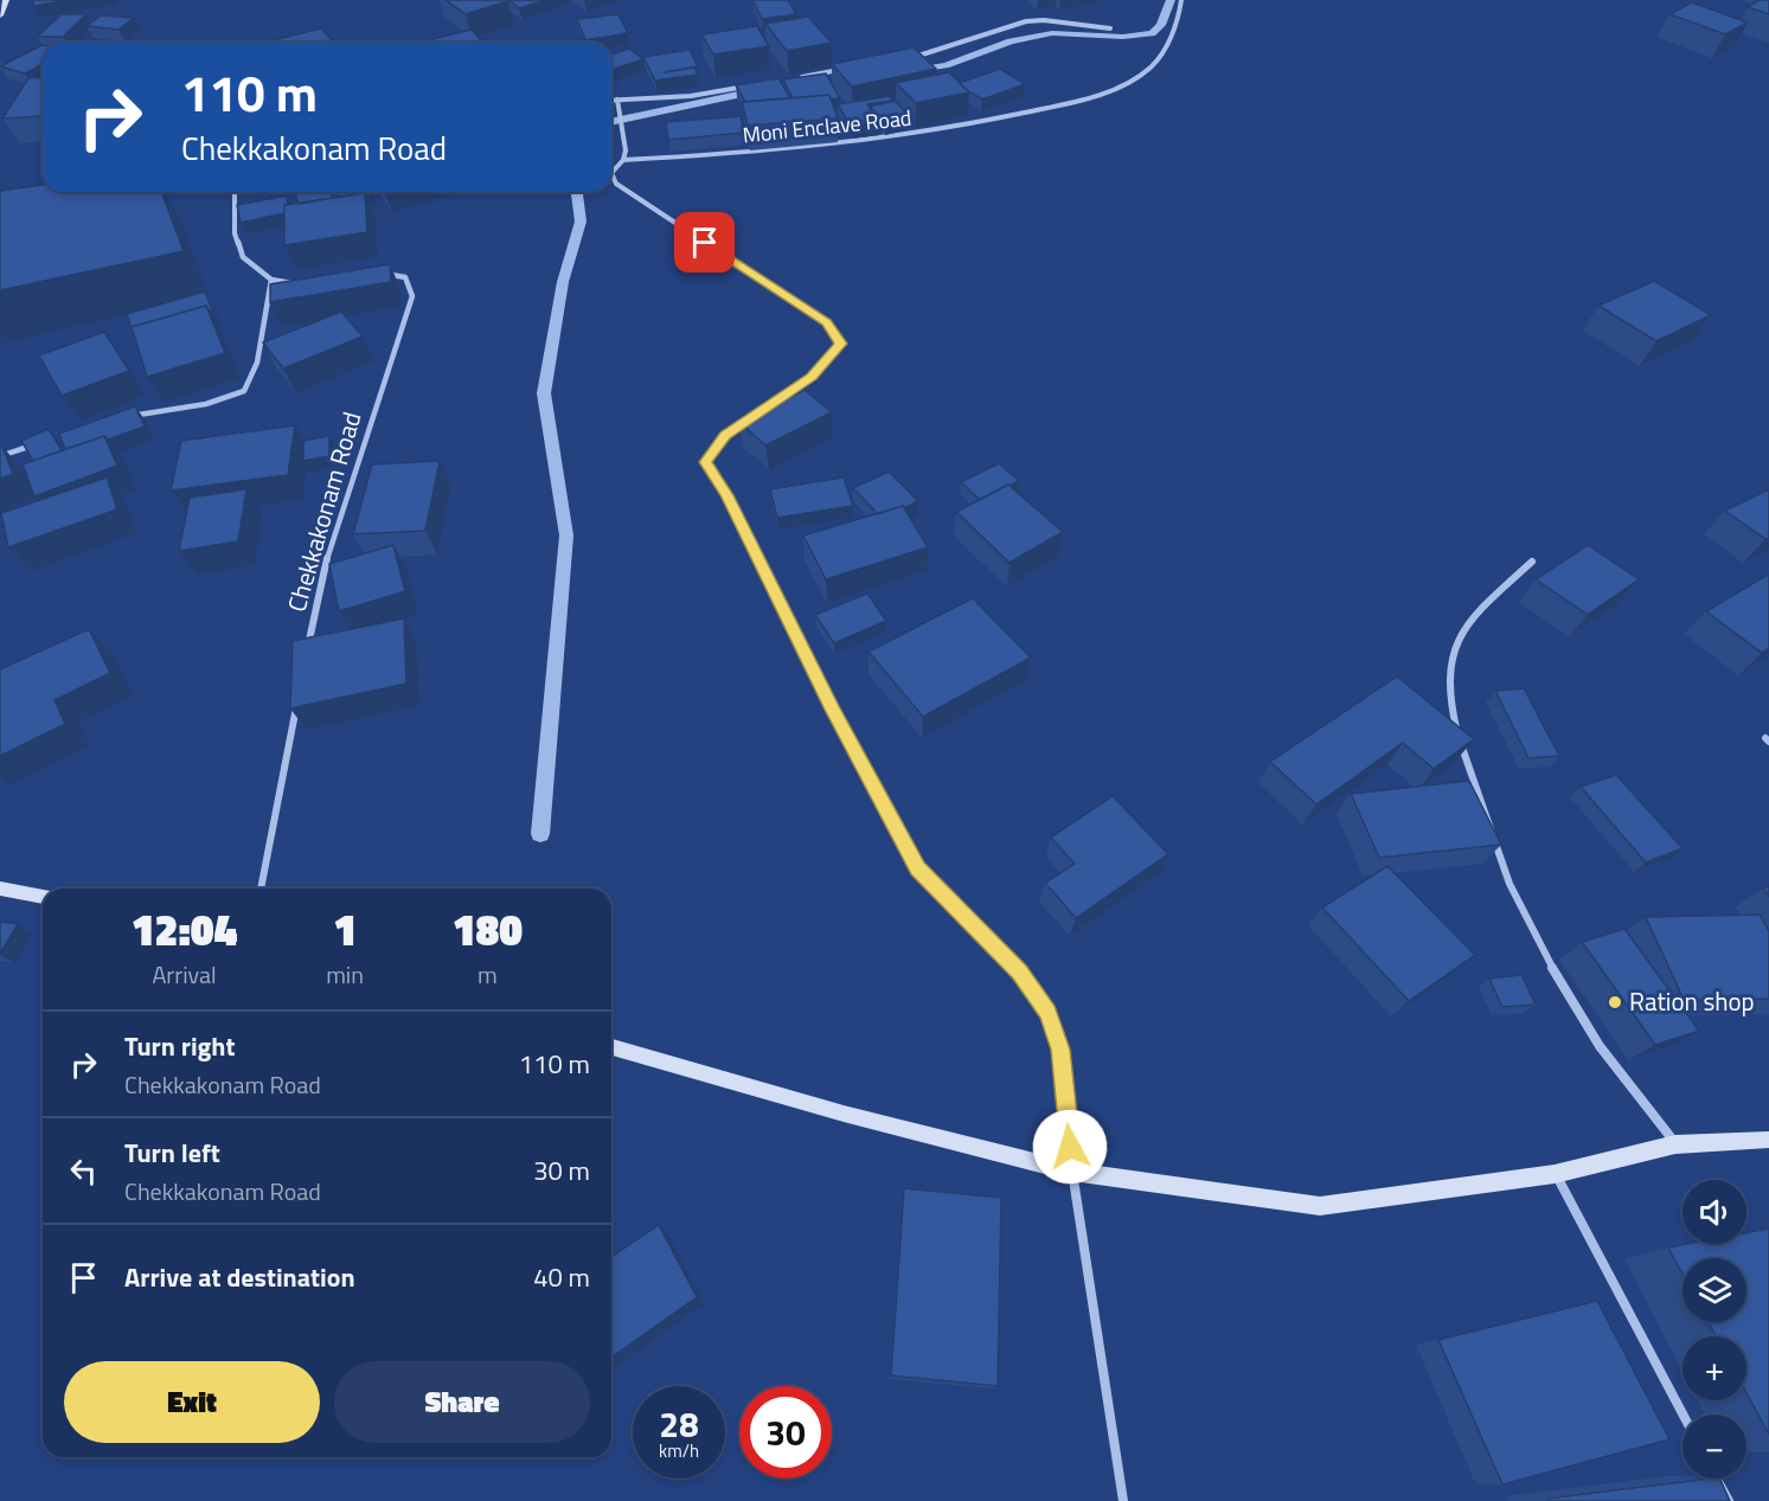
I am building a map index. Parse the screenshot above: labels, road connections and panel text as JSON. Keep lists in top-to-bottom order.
{
  "streets": {
    "street": ["Moni Enclave Road", "Chekkakonam Road"]
  },
  "places": ["Ration shop"],
  "page": {
    "turn": ["110 m", "Chekkakonam Road"],
    "eta": [
      "12:04",
      "Arrival",
      "1",
      "min",
      "180",
      "m"
    ],
    "list": [
      {
        "name": "Turn right",
        "note": "Chekkakonam Road",
        "value": "110 m"
      },
      {
        "name": "Turn left",
        "note": "Chekkakonam Road",
        "value": "30 m"
      },
      {
        "name": "Arrive at destination",
        "value": "40 m"
      }
    ],
    "map_buttons": ["+", "−"],
    "buttons": ["Exit", "Share"],
    "speed": "28 km/h",
    "limit": "30"
  }
}
